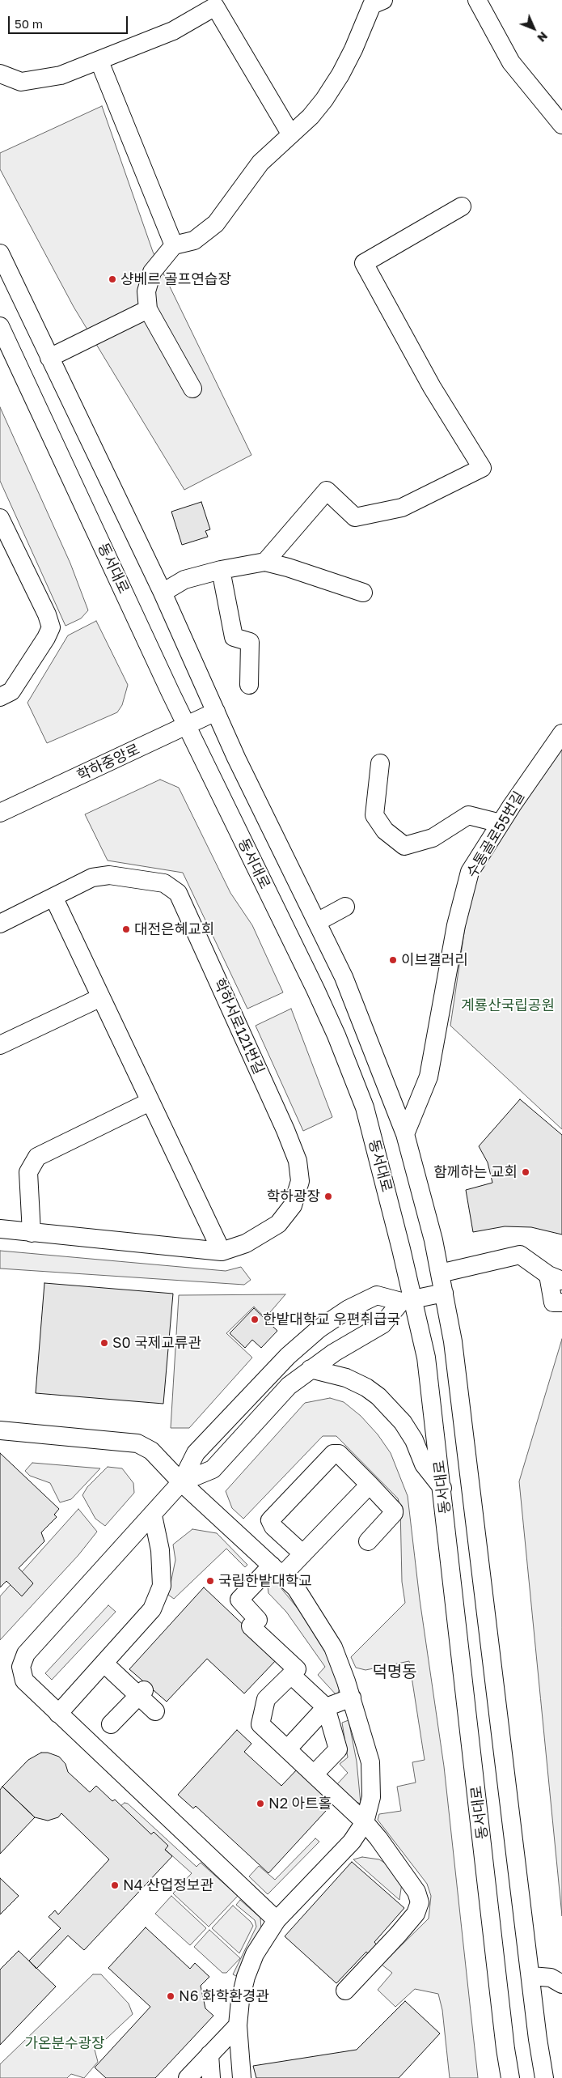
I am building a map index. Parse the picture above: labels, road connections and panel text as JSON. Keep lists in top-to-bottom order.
{
  "streets": {
    "street": [
      "동서대로",
      "학하중앙로",
      "수통골로55번길",
      "학하서로121번길"
    ]
  },
  "crossings": [
    ["동서대로", "학하중앙로"],
    ["동서대로", "수통골로55번길"]
  ],
  "districts": ["덕명동"],
  "parks": ["계룡산국립공원", "가온분수광장"],
  "places": [
    "샹베르 골프연습장",
    "대전은혜교회",
    "이브갤러리",
    "함께하는 교회",
    "학하광장",
    "한밭대학교 우편취급국",
    "S0 국제교류관",
    "국립한밭대학교",
    "N2 아트홀",
    "N4 산업정보관",
    "N6 화학환경관"
  ],
  "scale_bar": "50 m",
  "north": "bottom right"
}
